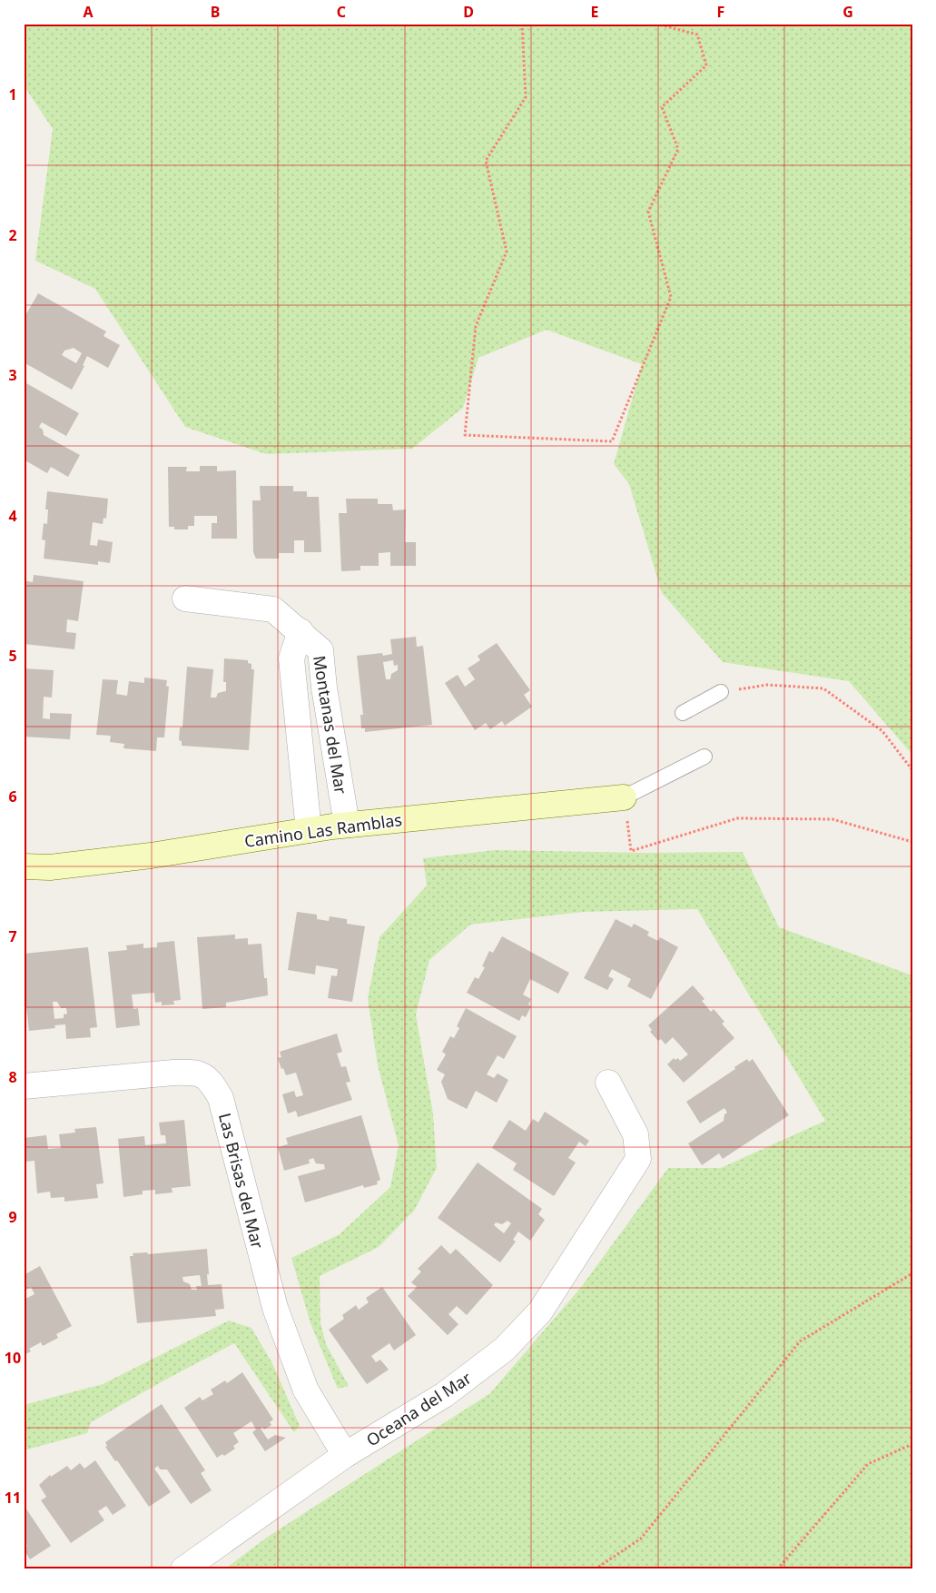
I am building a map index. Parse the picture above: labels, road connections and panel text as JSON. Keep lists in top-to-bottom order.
{
  "streets": {
    "street": [
      "Montanas del Mar",
      "Camino Las Ramblas",
      "Las Brisas del Mar",
      "Oceana del Mar"
    ]
  },
  "crossings": [
    ["Montanas del Mar", "Camino Las Ramblas"],
    ["Las Brisas del Mar", "Oceana del Mar"]
  ],
  "grid": {
    "columns": [
      "A",
      "B",
      "C",
      "D",
      "E",
      "F",
      "G"
    ],
    "rows": [
      "1",
      "2",
      "3",
      "4",
      "5",
      "6",
      "7",
      "8",
      "9",
      "10",
      "11"
    ]
  }
}
